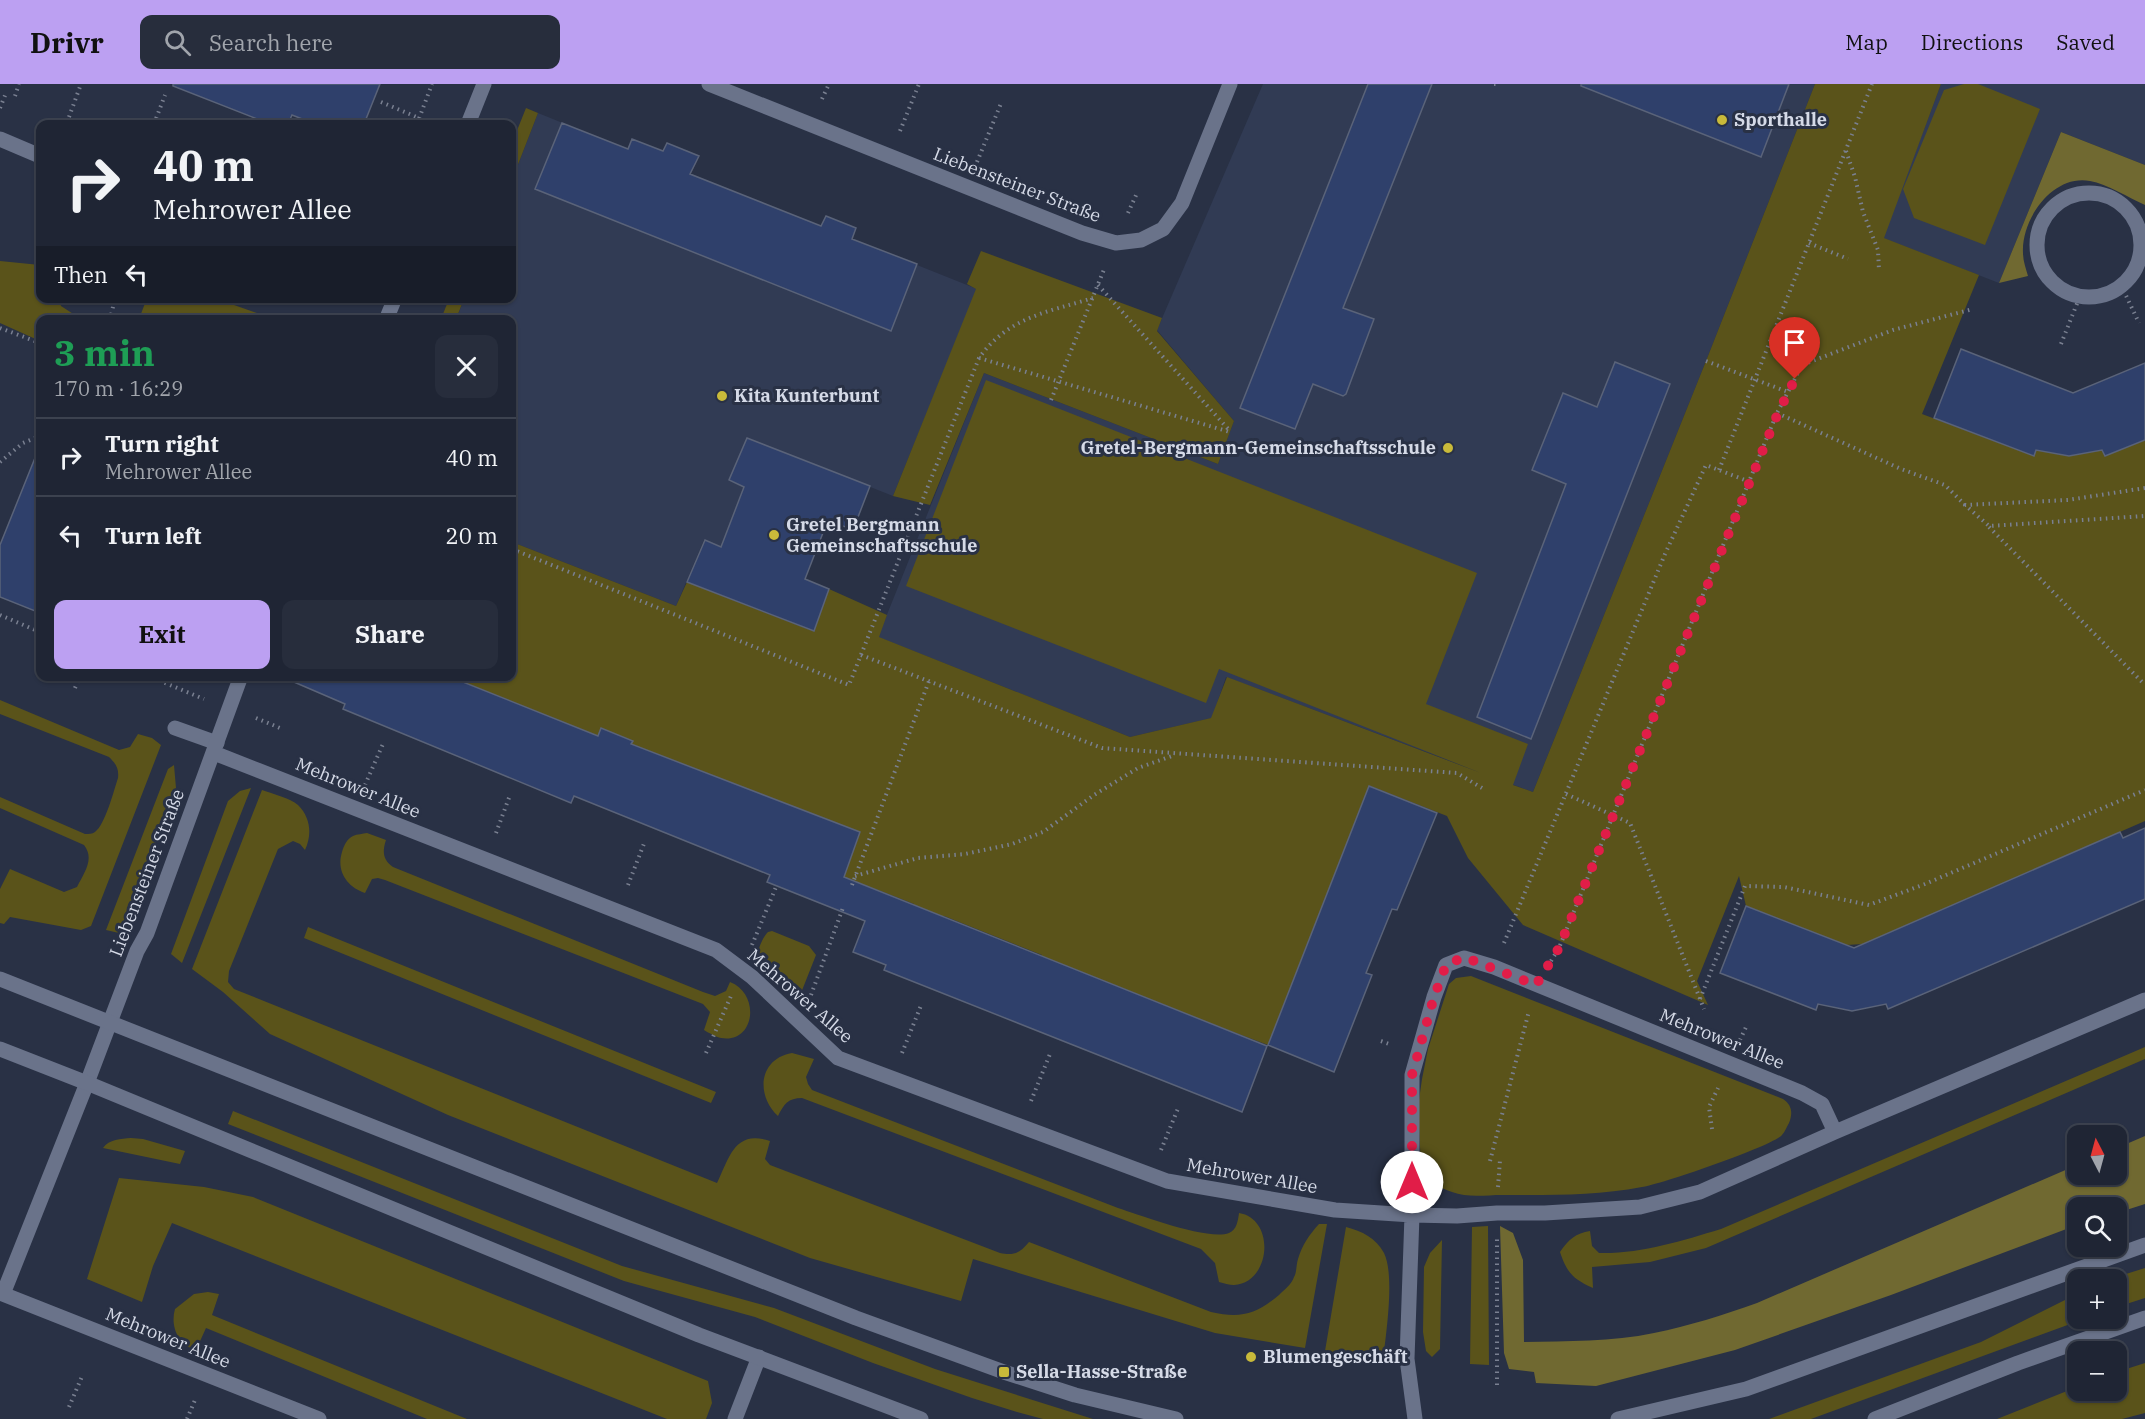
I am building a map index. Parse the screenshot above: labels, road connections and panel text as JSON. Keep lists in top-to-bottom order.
{
  "streets": {
    "street": ["Liebensteiner Straße", "Mehrower Allee"]
  },
  "crossings": [
    ["Liebensteiner Straße", "Mehrower Allee"]
  ],
  "places": {
    "other": [
      "Sporthalle",
      "Kita Kunterbunt",
      "Gretel-Bergmann-Gemeinschaftsschule",
      "Gretel Bergmann Gemeinschaftsschule",
      "Blumengeschäft"
    ],
    "transit": ["Sella-Hasse-Straße"]
  },
  "north": "top",
  "page": {
    "header": "Drivr",
    "search": "Search here",
    "nav": ["Map", "Directions", "Saved"],
    "turn": ["40 m", "Mehrower Allee"],
    "then": "Then",
    "heading": ["3 min", "170 m · 16:29"],
    "list": [
      {
        "name": "Turn right",
        "note": "Mehrower Allee",
        "value": "40 m"
      },
      {
        "name": "Turn left",
        "value": "20 m"
      }
    ],
    "buttons": ["Exit", "Share"],
    "map_buttons": ["+", "−"]
  }
}
